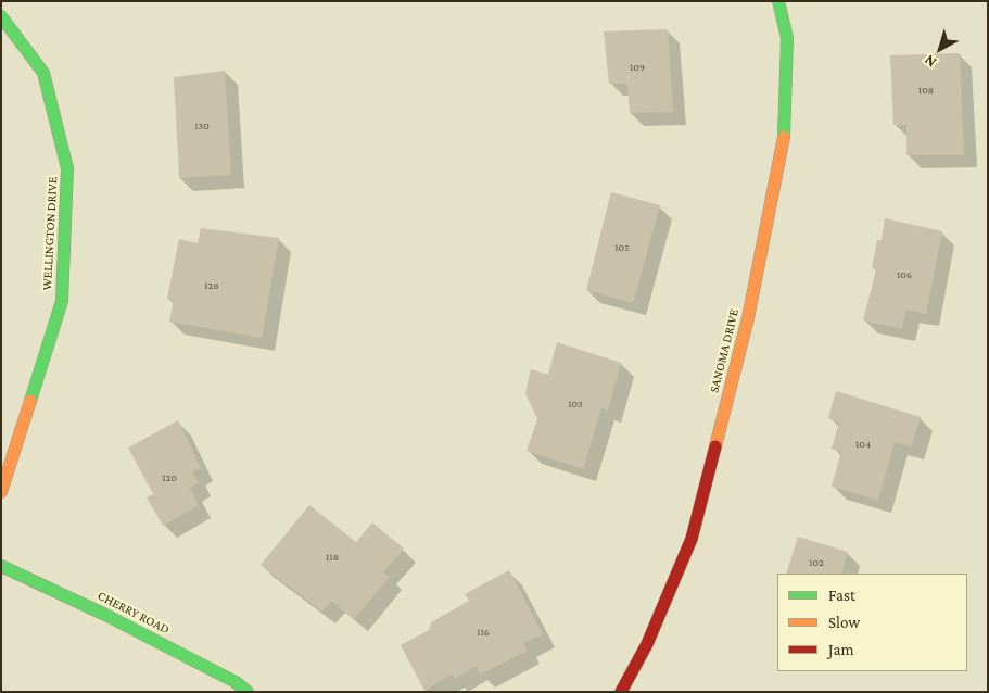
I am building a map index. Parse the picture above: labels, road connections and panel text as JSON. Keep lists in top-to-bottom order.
{
  "streets": {
    "street": ["WELLINGTON DRIVE", "SANOMA DRIVE", "CHERRY ROAD"]
  },
  "house_numbers": [
    "109",
    "108",
    "130",
    "105",
    "106",
    "128",
    "103",
    "104",
    "120",
    "118",
    "102",
    "116"
  ],
  "legend": ["Fast", "Slow", "Jam"],
  "north": "bottom left"
}
